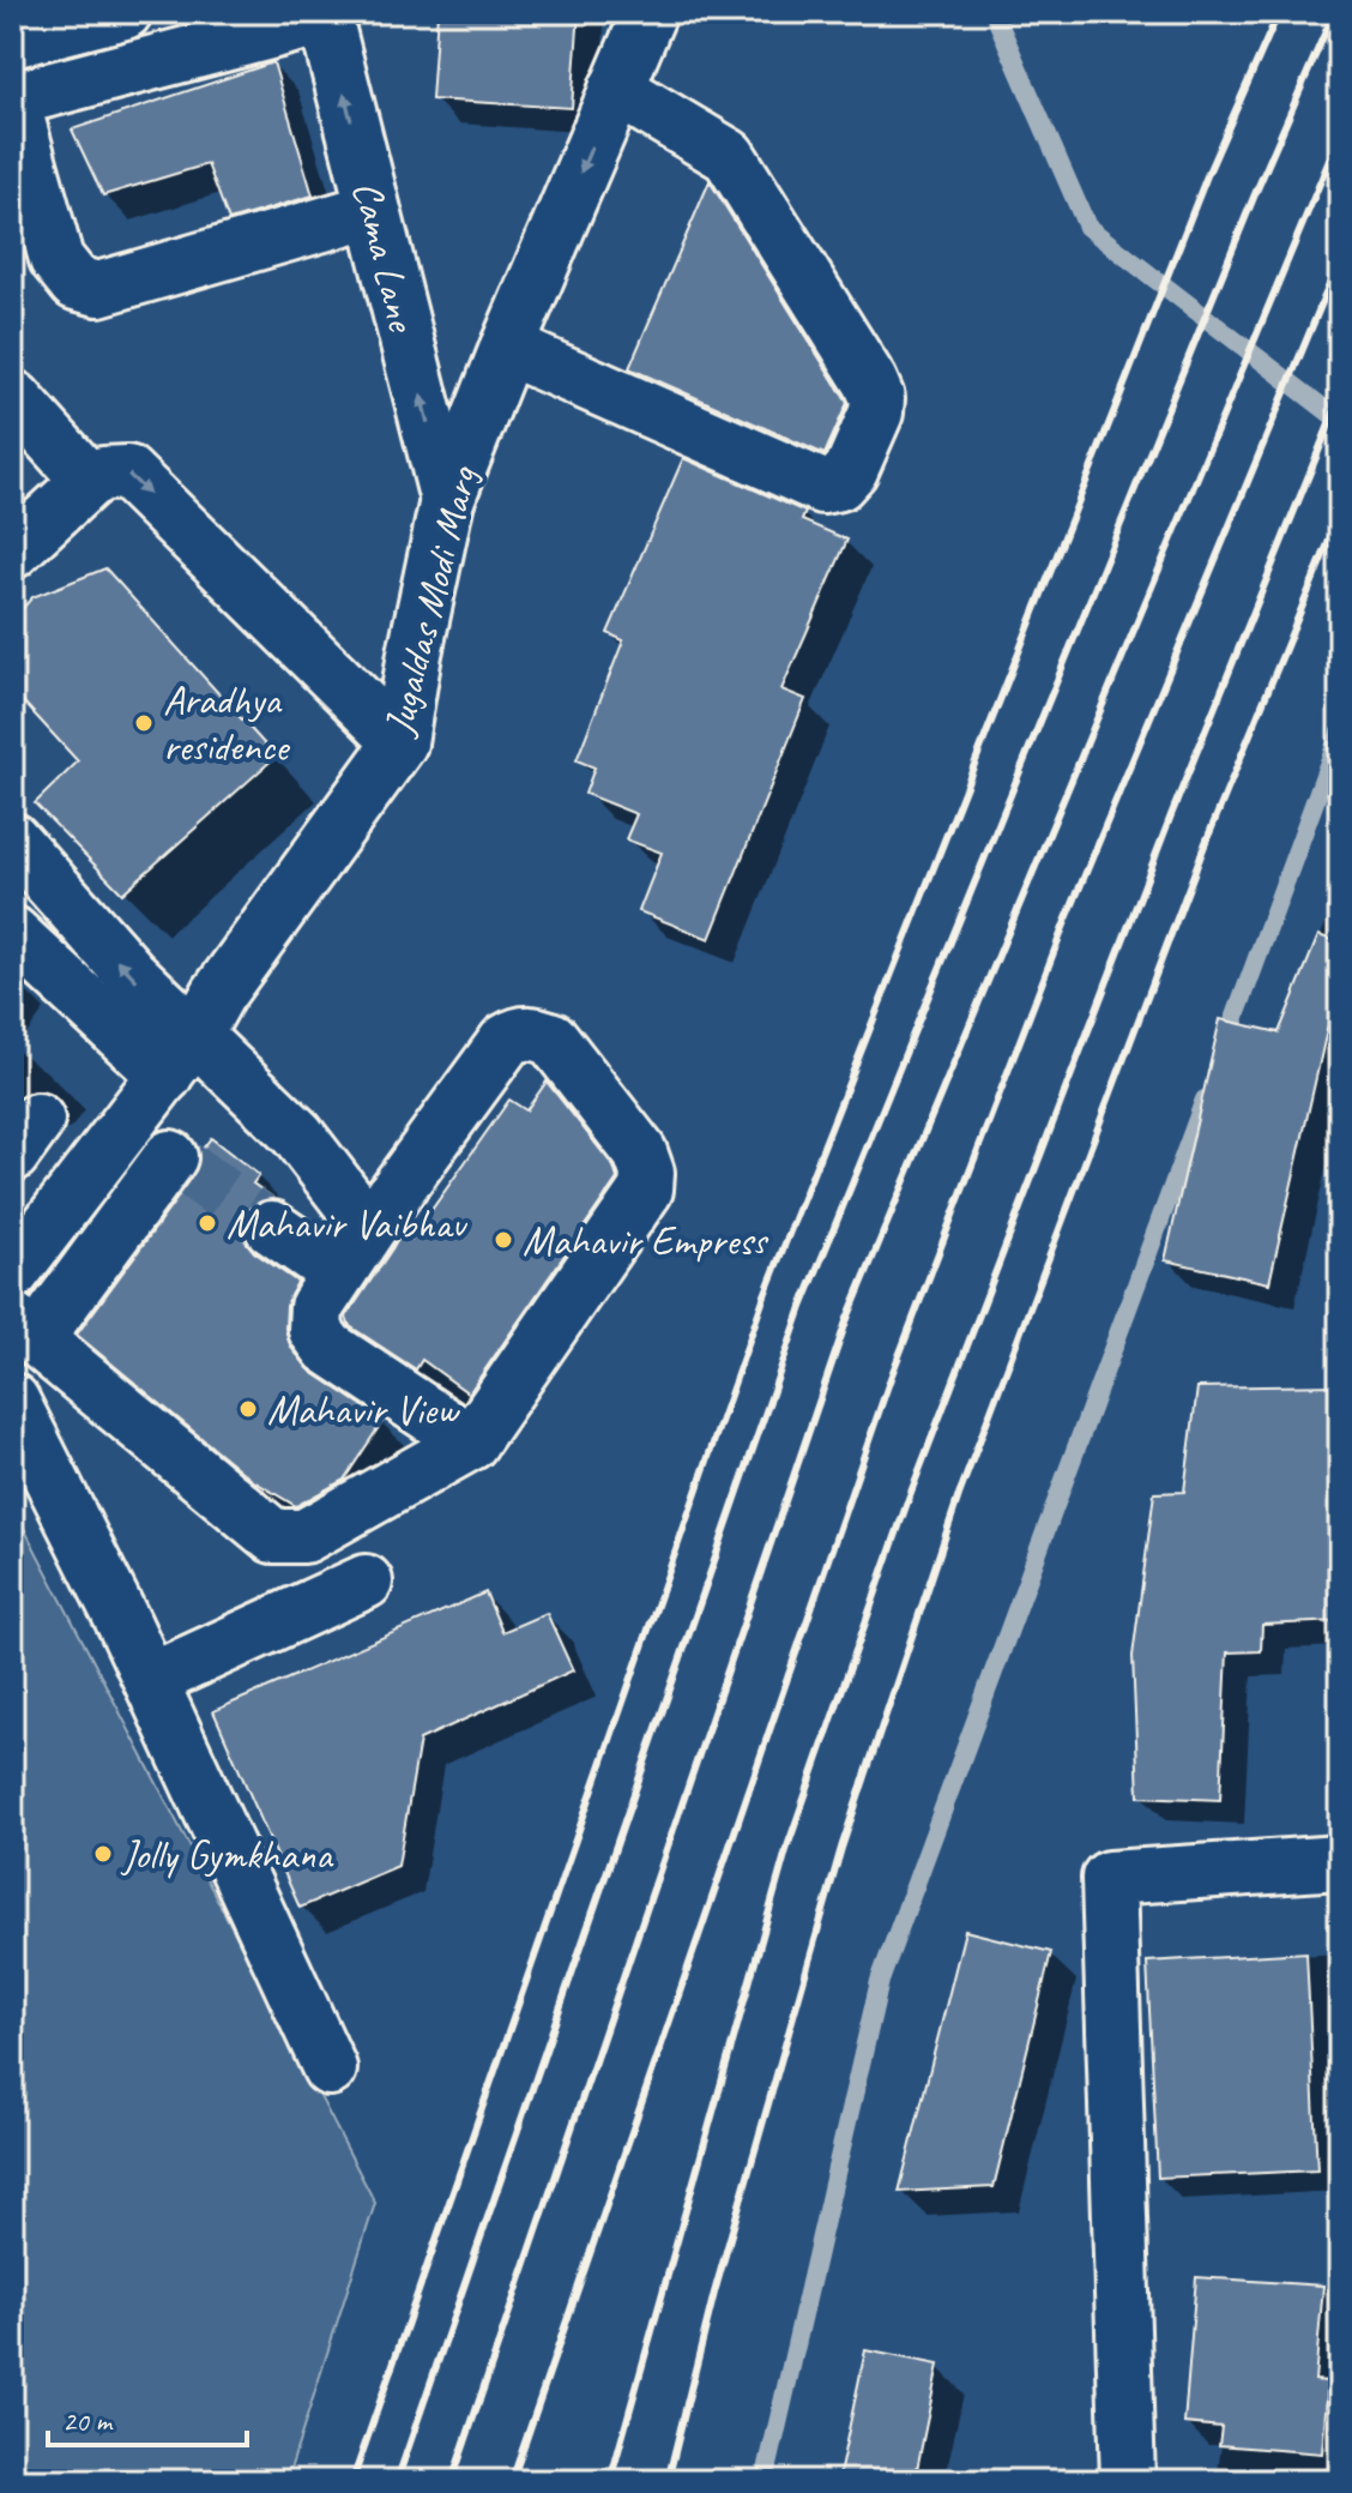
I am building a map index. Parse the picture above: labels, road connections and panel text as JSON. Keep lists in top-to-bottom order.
{
  "streets": {
    "street": ["Cama Lane", "Jugaldas Modi Marg"]
  },
  "crossings": [
    ["Cama Lane", "Jugaldas Modi Marg"]
  ],
  "one_way": ["Cama Lane"],
  "places": [
    "Aradhya residence",
    "Mahavir Vaibhav",
    "Mahavir Empress",
    "Mahavir View",
    "Jolly Gymkhana"
  ],
  "scale_bar": "20 m"
}
